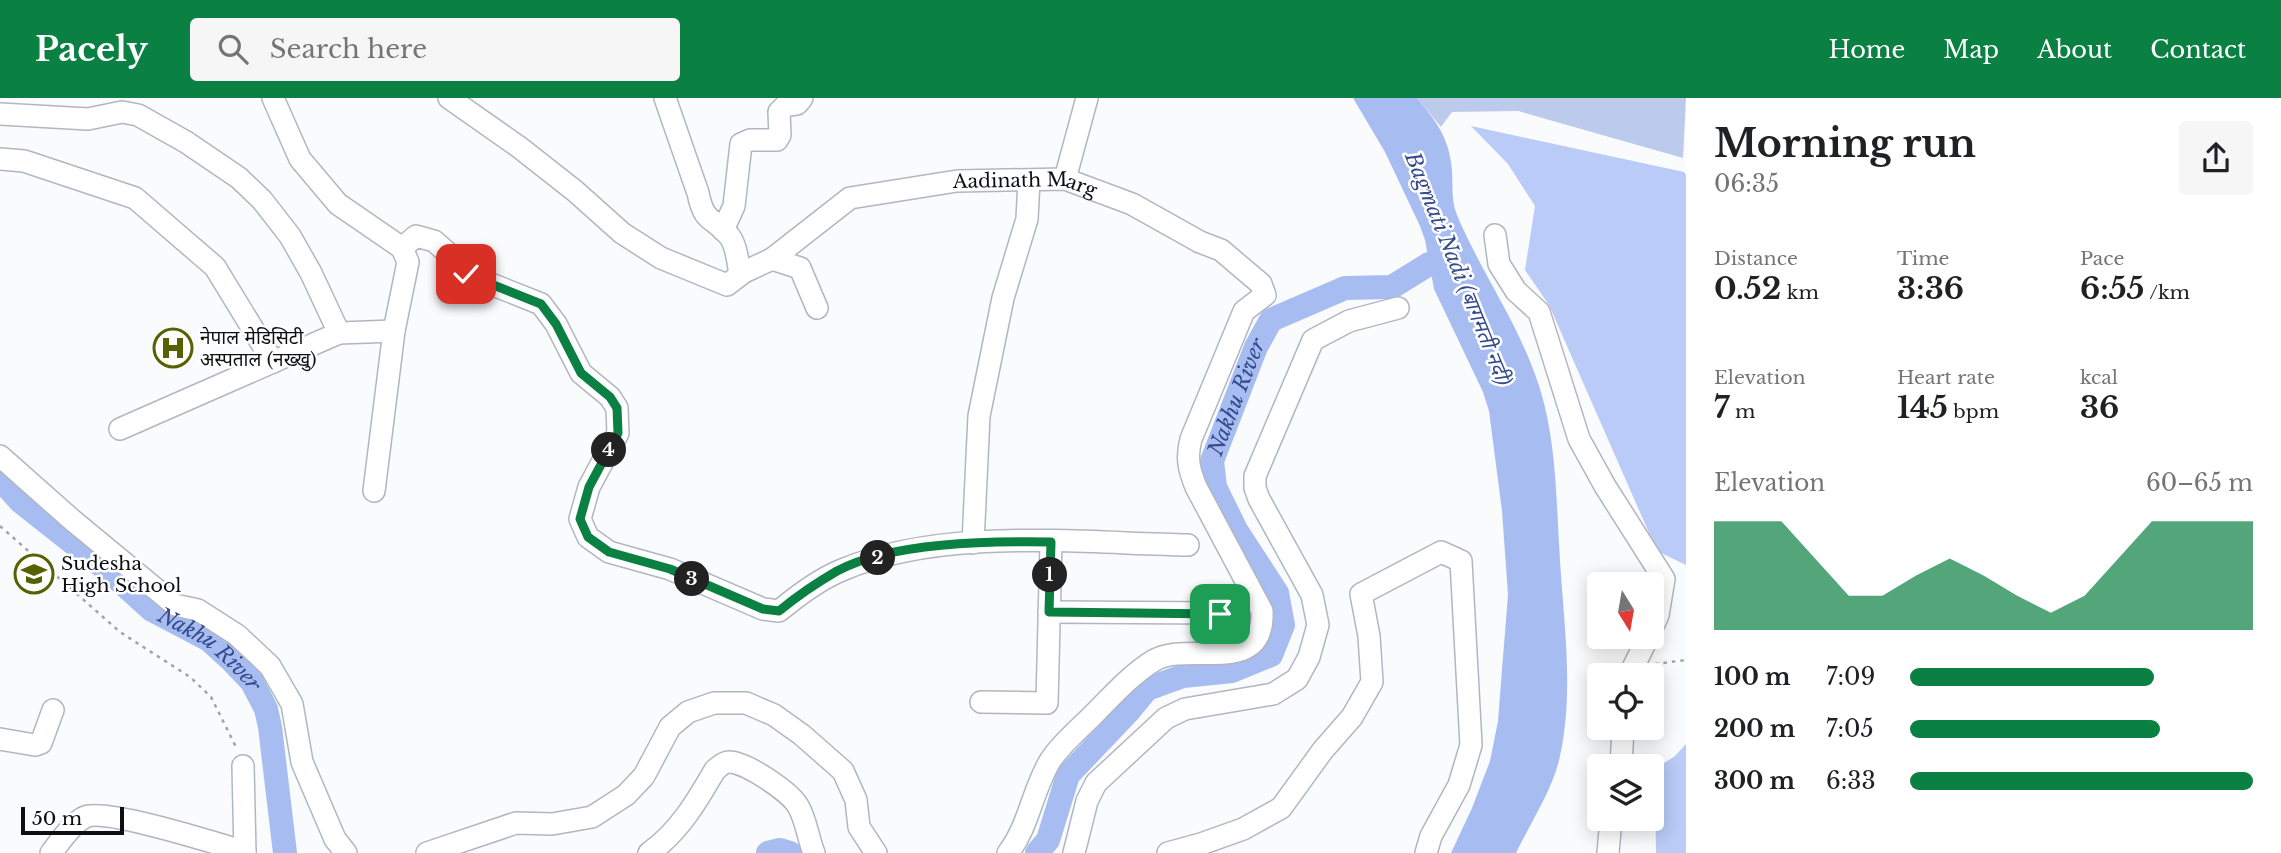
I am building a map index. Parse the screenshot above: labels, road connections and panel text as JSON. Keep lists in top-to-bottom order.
{
  "streets": {
    "street": ["Aadinath Marg"]
  },
  "water": ["Bagmati Nadi (बागमती नदी)", "Nakhu River"],
  "places": {
    "hospital": ["नेपाल मेडिसिटी अस्पताल (नख्खु)"],
    "school or university": ["Sudesha High School"]
  },
  "scale_bar": "50 m",
  "north": "bottom",
  "page": {
    "header": "Pacely",
    "search": "Search here",
    "nav": [
      "Home",
      "Map",
      "About",
      "Contact"
    ],
    "heading": ["Morning run", "06:35"],
    "stats": [
      ["Distance", "0.52 km"],
      ["Time", "3:36"],
      ["Pace", "6:55 /km"],
      ["Elevation", "7 m"],
      ["Heart rate", "145 bpm"],
      ["kcal", "36"]
    ],
    "pins": [
      "4",
      "2",
      "1",
      "3"
    ],
    "chart": ["Elevation", "60–65 m"],
    "list": [
      {
        "name": "100 m",
        "note": "7:09"
      },
      {
        "name": "200 m",
        "note": "7:05"
      },
      {
        "name": "300 m",
        "note": "6:33"
      }
    ],
    "scale": "50 m"
  }
}
